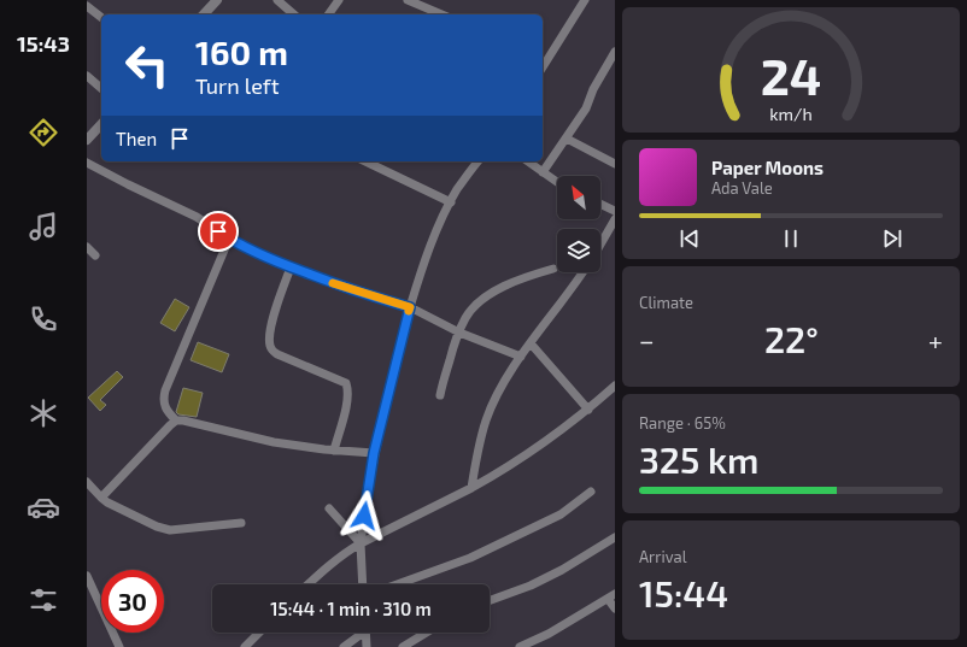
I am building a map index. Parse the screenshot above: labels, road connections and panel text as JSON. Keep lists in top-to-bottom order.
{
  "north": "top left",
  "page": {
    "tabs": "15:43",
    "turn": ["160 m", "Turn left"],
    "then": "Then",
    "song": ["Paper Moons", "Ada Vale"],
    "tile": [
      "Climate",
      ["Range · 65%", "325 km"],
      ["Arrival", "15:44"]
    ],
    "heat": ["−", "22°", "+"],
    "limit": "30",
    "trip": "15:44 · 1 min · 310 m",
    "gauge": ["24", "km/h"]
  }
}
